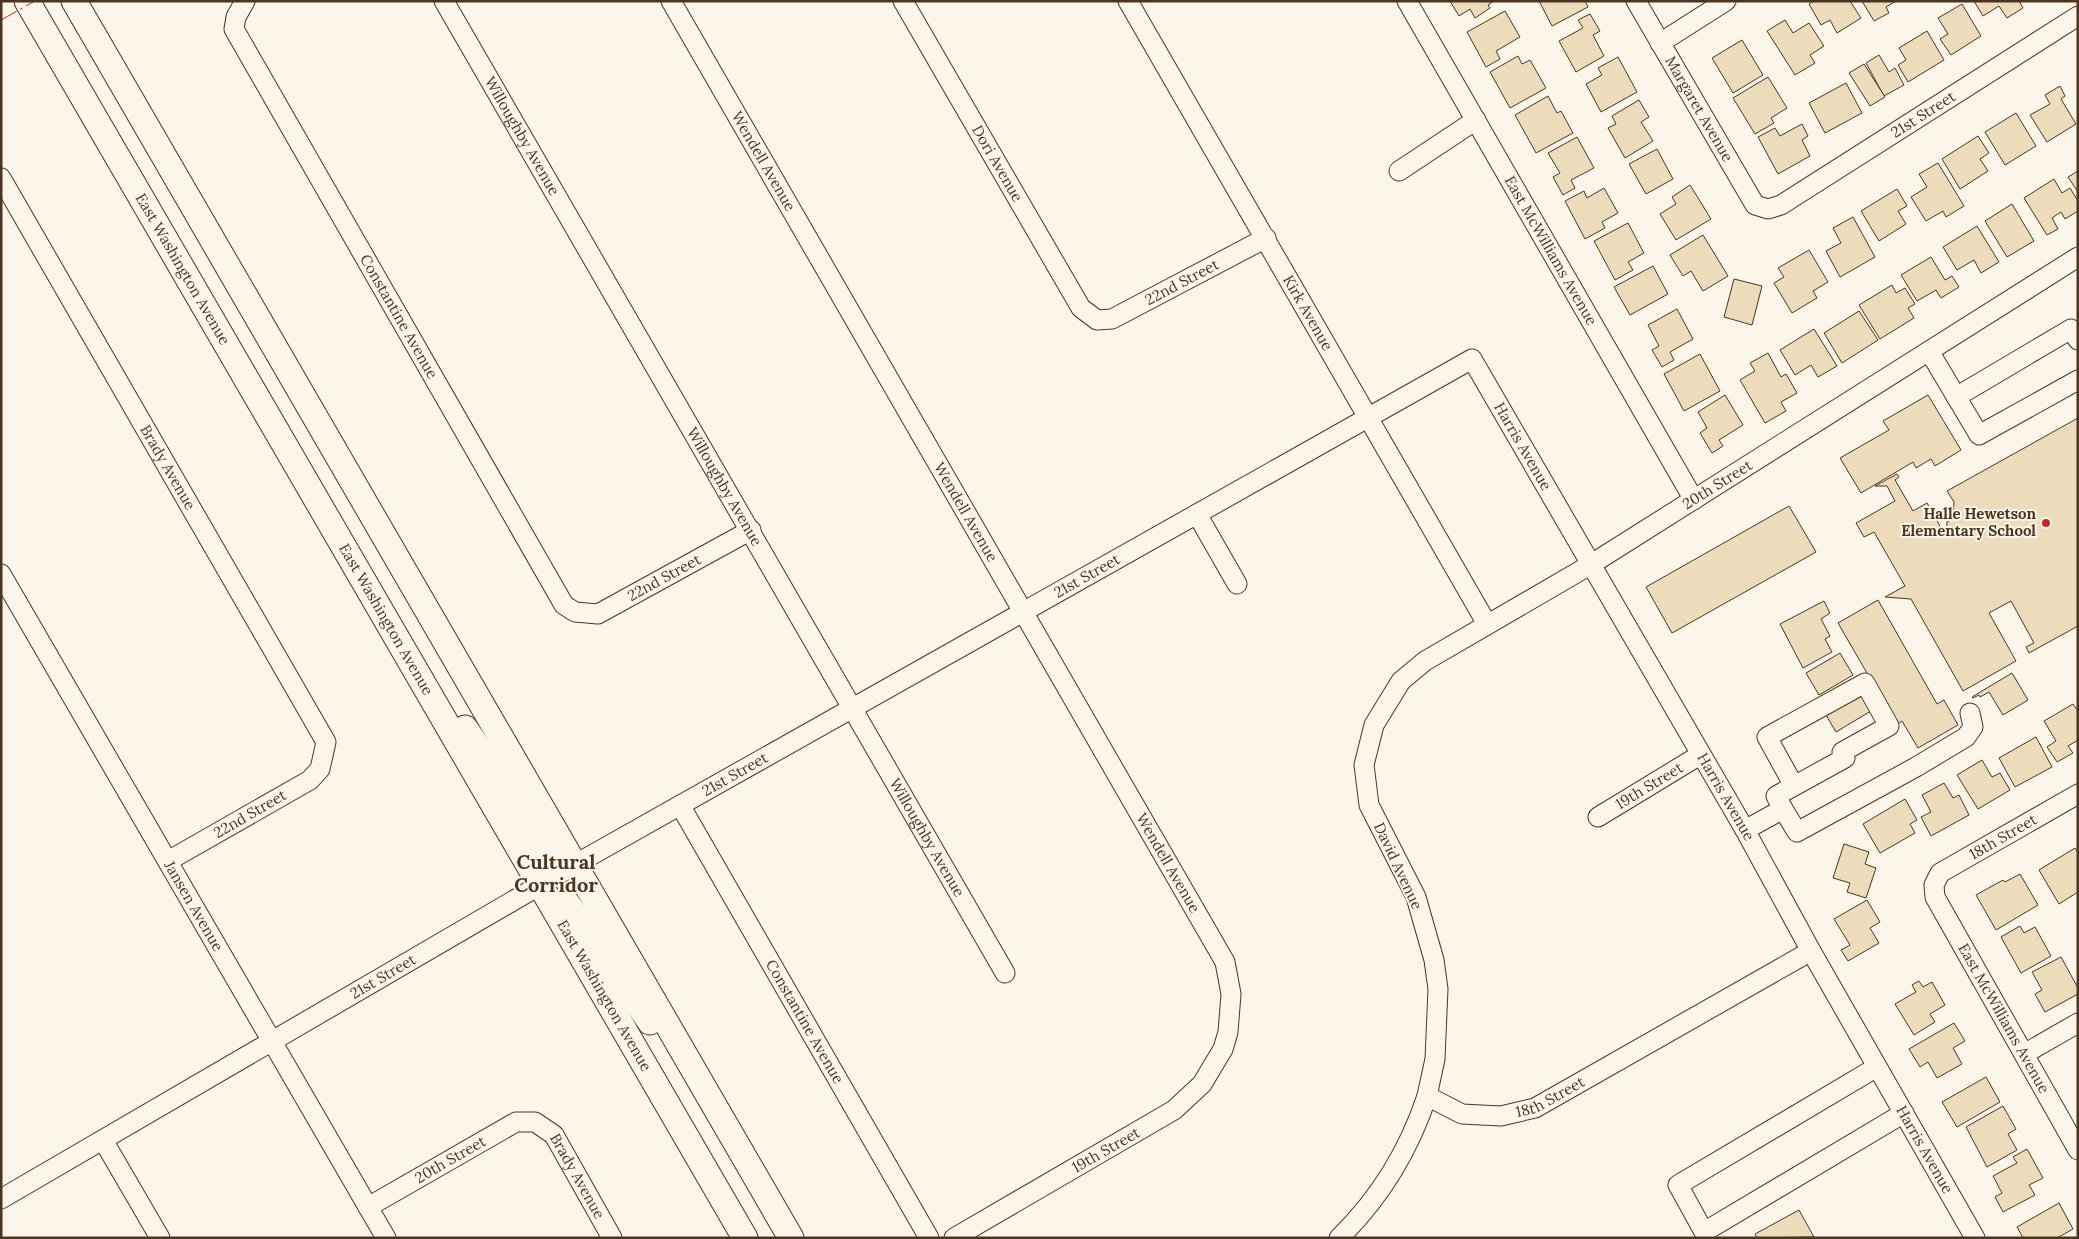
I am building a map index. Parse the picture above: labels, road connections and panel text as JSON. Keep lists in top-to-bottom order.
{
  "streets": {
    "main road": ["East Washington Avenue"],
    "street": [
      "Margaret Avenue",
      "21st Street",
      "Willoughby Avenue",
      "Wendell Avenue",
      "Dori Avenue",
      "East McWilliams Avenue",
      "22nd Street",
      "Kirk Avenue",
      "Constantine Avenue",
      "Harris Avenue",
      "Brady Avenue",
      "20th Street",
      "19th Street",
      "18th Street",
      "David Avenue",
      "Jansen Avenue"
    ]
  },
  "crossings": [
    ["Margaret Avenue", "21st Street"],
    ["21st Street", "Willoughby Avenue"],
    ["21st Street", "Wendell Avenue"],
    ["21st Street", "East Washington Avenue"],
    ["21st Street", "Kirk Avenue"],
    ["21st Street", "Constantine Avenue"],
    ["21st Street", "Harris Avenue"],
    ["21st Street", "Jansen Avenue"],
    ["Willoughby Avenue", "22nd Street"],
    ["Wendell Avenue", "19th Street"],
    ["Dori Avenue", "22nd Street"],
    ["East McWilliams Avenue", "20th Street"],
    ["East McWilliams Avenue", "18th Street"],
    ["22nd Street", "Kirk Avenue"],
    ["22nd Street", "Constantine Avenue"],
    ["22nd Street", "Brady Avenue"],
    ["22nd Street", "Jansen Avenue"],
    ["Kirk Avenue", "20th Street"],
    ["Harris Avenue", "20th Street"],
    ["Harris Avenue", "19th Street"],
    ["Harris Avenue", "18th Street"],
    ["Brady Avenue", "20th Street"],
    ["20th Street", "David Avenue"],
    ["20th Street", "Jansen Avenue"],
    ["18th Street", "David Avenue"]
  ],
  "districts": ["Cultural Corridor"],
  "places": ["Halle Hewetson Elementary School"]
}
